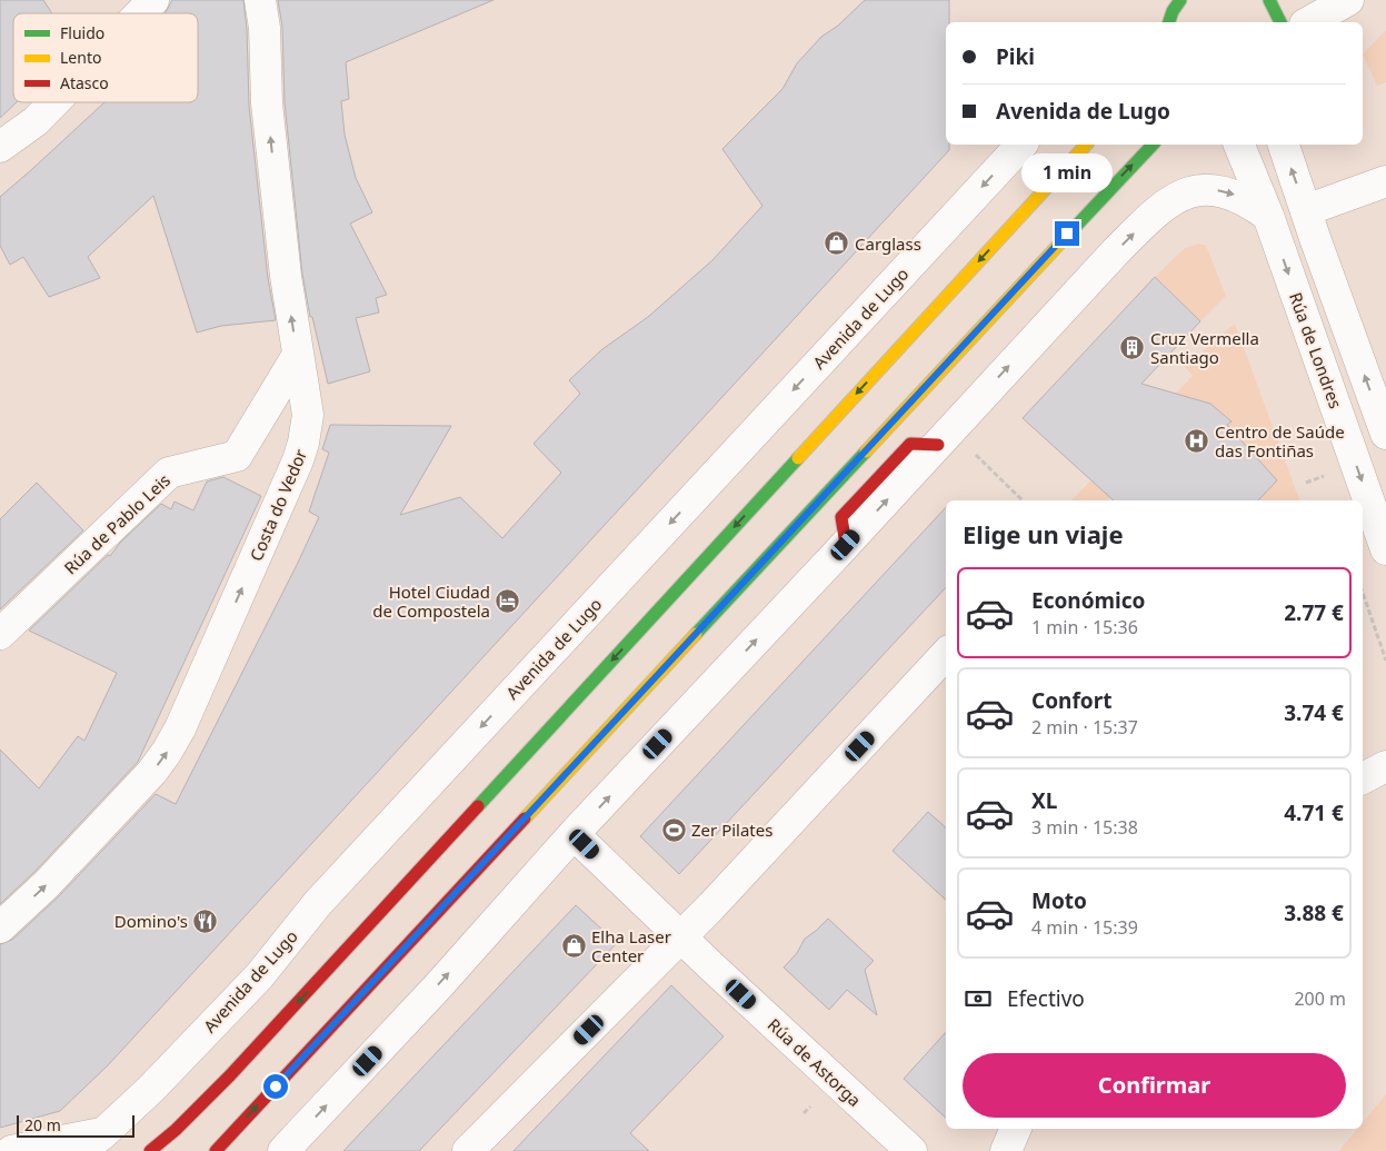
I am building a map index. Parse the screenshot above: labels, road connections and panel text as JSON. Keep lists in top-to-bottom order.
{
  "streets": {
    "street": [
      "Avenida de Lugo",
      "Rúa de Londres",
      "Costa do Vedor",
      "Rúa de Pablo Leis",
      "Rúa de Astorga"
    ]
  },
  "crossings": [
    ["Costa do Vedor", "Rúa de Pablo Leis"]
  ],
  "one_way": ["Costa do Vedor"],
  "places": {
    "shop": ["Carglass", "Elha Laser Center"],
    "building": ["Cruz Vermella Santiago"],
    "hospital": ["Centro de Saúde das Fontiñas"],
    "hotel": ["Hotel Ciudad de Compostela"],
    "sports": ["Zer Pilates"],
    "restaurant": ["Domino's"]
  },
  "legend": ["Fluido", "Lento", "Atasco"],
  "scale_bar": "20 m",
  "page": {
    "banner": ["Piki", "Avenida de Lugo"],
    "bubble": "1 min",
    "heading": "Elige un viaje",
    "list": [
      {
        "name": "Económico",
        "note": "1 min · 15:36",
        "value": "2.77 €"
      },
      {
        "name": "Confort",
        "note": "2 min · 15:37",
        "value": "3.74 €"
      },
      {
        "name": "XL",
        "note": "3 min · 15:38",
        "value": "4.71 €"
      },
      {
        "name": "Moto",
        "note": "4 min · 15:39",
        "value": "3.88 €"
      }
    ],
    "pay": ["Efectivo", "200 m"],
    "buttons": "Confirmar",
    "scale": "20 m"
  }
}
